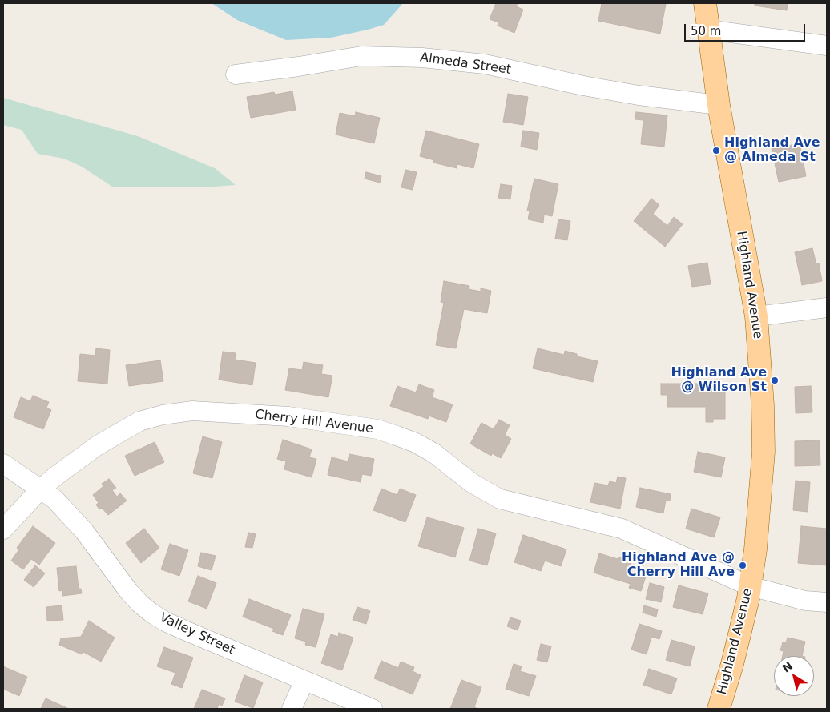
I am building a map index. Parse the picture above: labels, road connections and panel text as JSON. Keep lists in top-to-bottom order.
{
  "streets": {
    "main road": ["Highland Avenue"],
    "street": ["Almeda Street", "Cherry Hill Avenue", "Valley Street"]
  },
  "crossings": [
    ["Almeda Street", "Highland Avenue"],
    ["Highland Avenue", "Cherry Hill Avenue"],
    ["Cherry Hill Avenue", "Valley Street"]
  ],
  "places": ["Highland Ave @ Almeda St", "Highland Ave @ Wilson St", "Highland Ave @ Cherry Hill Ave"],
  "scale_bar": "50 m",
  "north": "top left"
}
